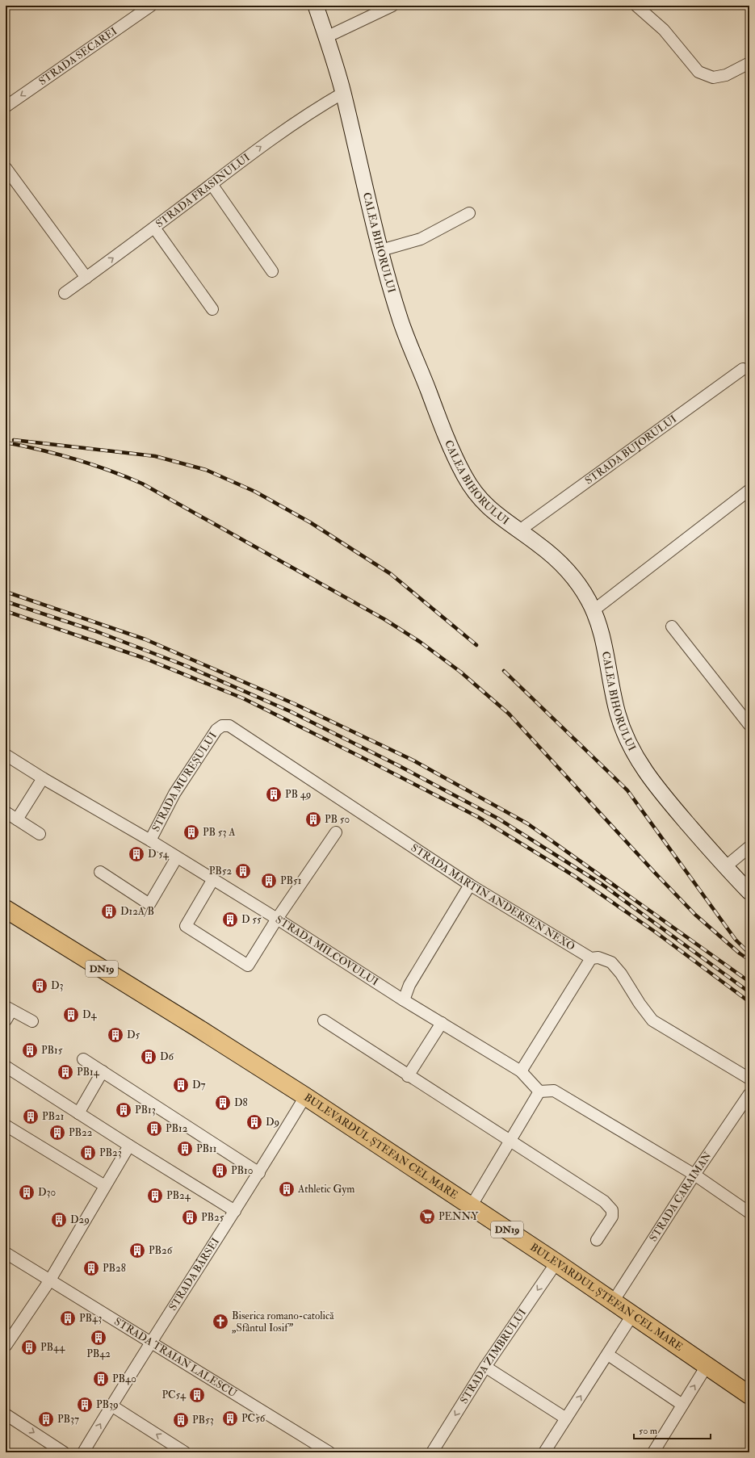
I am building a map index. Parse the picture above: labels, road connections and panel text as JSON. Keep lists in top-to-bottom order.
{
  "streets": {
    "main road": ["CALEA BIHORULUI", "DN19", "BULEVARDUL ȘTEFAN CEL MARE"],
    "street": [
      "STRADA SECAREI",
      "STRADA FRASINULUI",
      "STRADA BUJORULUI",
      "STRADA MUREȘULUI",
      "STRADA MARTIN ANDERSEN NEXÖ",
      "STRADA MILCOVULUI",
      "STRADA CARAIMAN",
      "STRADA BÂRSEI",
      "STRADA ZIMBRULUI",
      "STRADA TRAIAN LALESCU"
    ]
  },
  "crossings": [
    ["STRADA FRASINULUI", "CALEA BIHORULUI"],
    ["CALEA BIHORULUI", "STRADA BUJORULUI"],
    ["STRADA MUREȘULUI", "STRADA MARTIN ANDERSEN NEXÖ"],
    ["STRADA MUREȘULUI", "STRADA MILCOVULUI"],
    ["BULEVARDUL ȘTEFAN CEL MARE", "STRADA CARAIMAN"],
    ["BULEVARDUL ȘTEFAN CEL MARE", "STRADA BÂRSEI"],
    ["BULEVARDUL ȘTEFAN CEL MARE", "STRADA ZIMBRULUI"],
    ["STRADA BÂRSEI", "STRADA TRAIAN LALESCU"]
  ],
  "one_way": ["STRADA SECAREI", "STRADA FRASINULUI"],
  "places": {
    "building": [
      "PB 49",
      "PB 50",
      "PB 53 A",
      "D 54",
      "PB52",
      "PB51",
      "D12A/B",
      "D 55",
      "D3",
      "D4",
      "D5",
      "PB15",
      "D6",
      "PB14",
      "D7",
      "D8",
      "PB13",
      "PB21",
      "D9",
      "PB12",
      "PB22",
      "PB11",
      "PB23",
      "PB10",
      "Athletic Gym",
      "D30",
      "PB24",
      "PB25",
      "D29",
      "PB26",
      "PB28",
      "PB43",
      "PB42",
      "PB44",
      "PB40",
      "PC54",
      "PB39",
      "PC56",
      "PB37",
      "PB53"
    ],
    "supermarket": ["PENNY"],
    "church": ["Biserica romano-catolică „Sfântul Iosif”"]
  },
  "scale_bar": "50 m"
}
